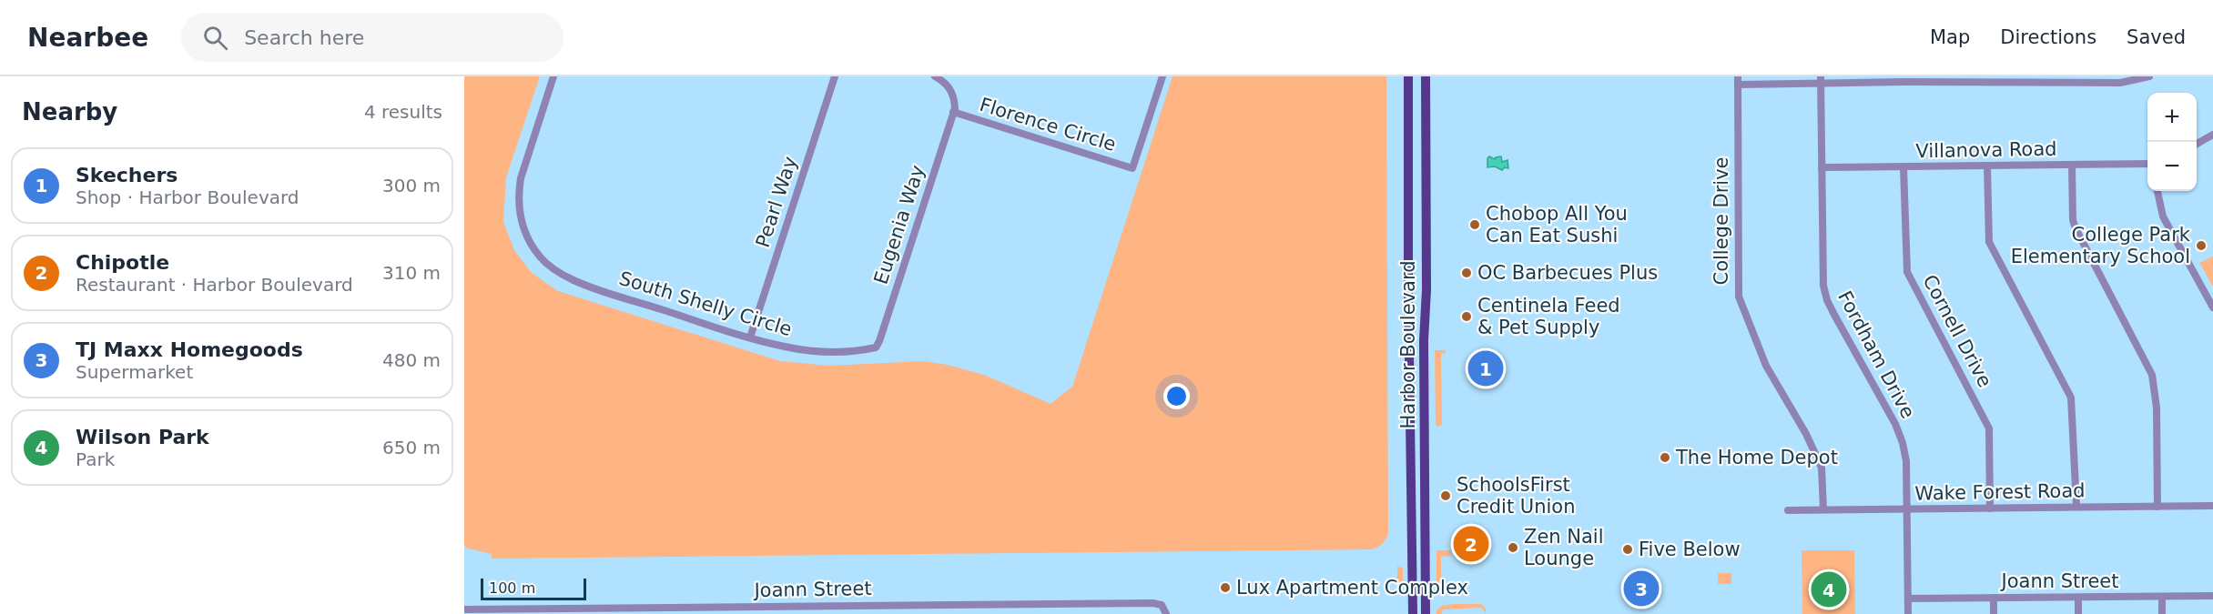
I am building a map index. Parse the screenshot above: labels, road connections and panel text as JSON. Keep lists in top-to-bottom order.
{
  "streets": {
    "main road": ["Harbor Boulevard"],
    "street": [
      "Florence Circle",
      "Villanova Road",
      "Pearl Way",
      "College Drive",
      "Eugenia Way",
      "South Shelly Circle",
      "Cornell Drive",
      "Fordham Drive",
      "Wake Forest Road",
      "Joann Street"
    ]
  },
  "crossings": [
    ["Florence Circle", "Eugenia Way"],
    ["Villanova Road", "Cornell Drive"],
    ["Villanova Road", "Fordham Drive"],
    ["Pearl Way", "South Shelly Circle"],
    ["College Drive", "Wake Forest Road"],
    ["Eugenia Way", "South Shelly Circle"],
    ["Cornell Drive", "Wake Forest Road"],
    ["Fordham Drive", "Wake Forest Road"],
    ["Fordham Drive", "Joann Street"]
  ],
  "places": [
    "Chobop All You Can Eat Sushi",
    "College Park Elementary School",
    "OC Barbecues Plus",
    "Centinela Feed & Pet Supply",
    "The Home Depot",
    "SchoolsFirst Credit Union",
    "Zen Nail Lounge",
    "Five Below",
    "Lux Apartment Complex"
  ],
  "scale_bar": "100 m",
  "page": {
    "header": "Nearbee",
    "search": "Search here",
    "nav": ["Map", "Directions", "Saved"],
    "heading": ["Nearby", "4 results"],
    "map_buttons": ["+", "−"],
    "list": [
      {
        "mark": "1",
        "name": "Skechers",
        "note": "Shop · Harbor Boulevard",
        "value": "300 m"
      },
      {
        "mark": "2",
        "name": "Chipotle",
        "note": "Restaurant · Harbor Boulevard",
        "value": "310 m"
      },
      {
        "mark": "3",
        "name": "TJ Maxx Homegoods",
        "note": "Supermarket",
        "value": "480 m"
      },
      {
        "mark": "4",
        "name": "Wilson Park",
        "note": "Park",
        "value": "650 m"
      }
    ],
    "pins": [
      "1",
      "2",
      "3",
      "4"
    ],
    "scale": "100 m"
  }
}
